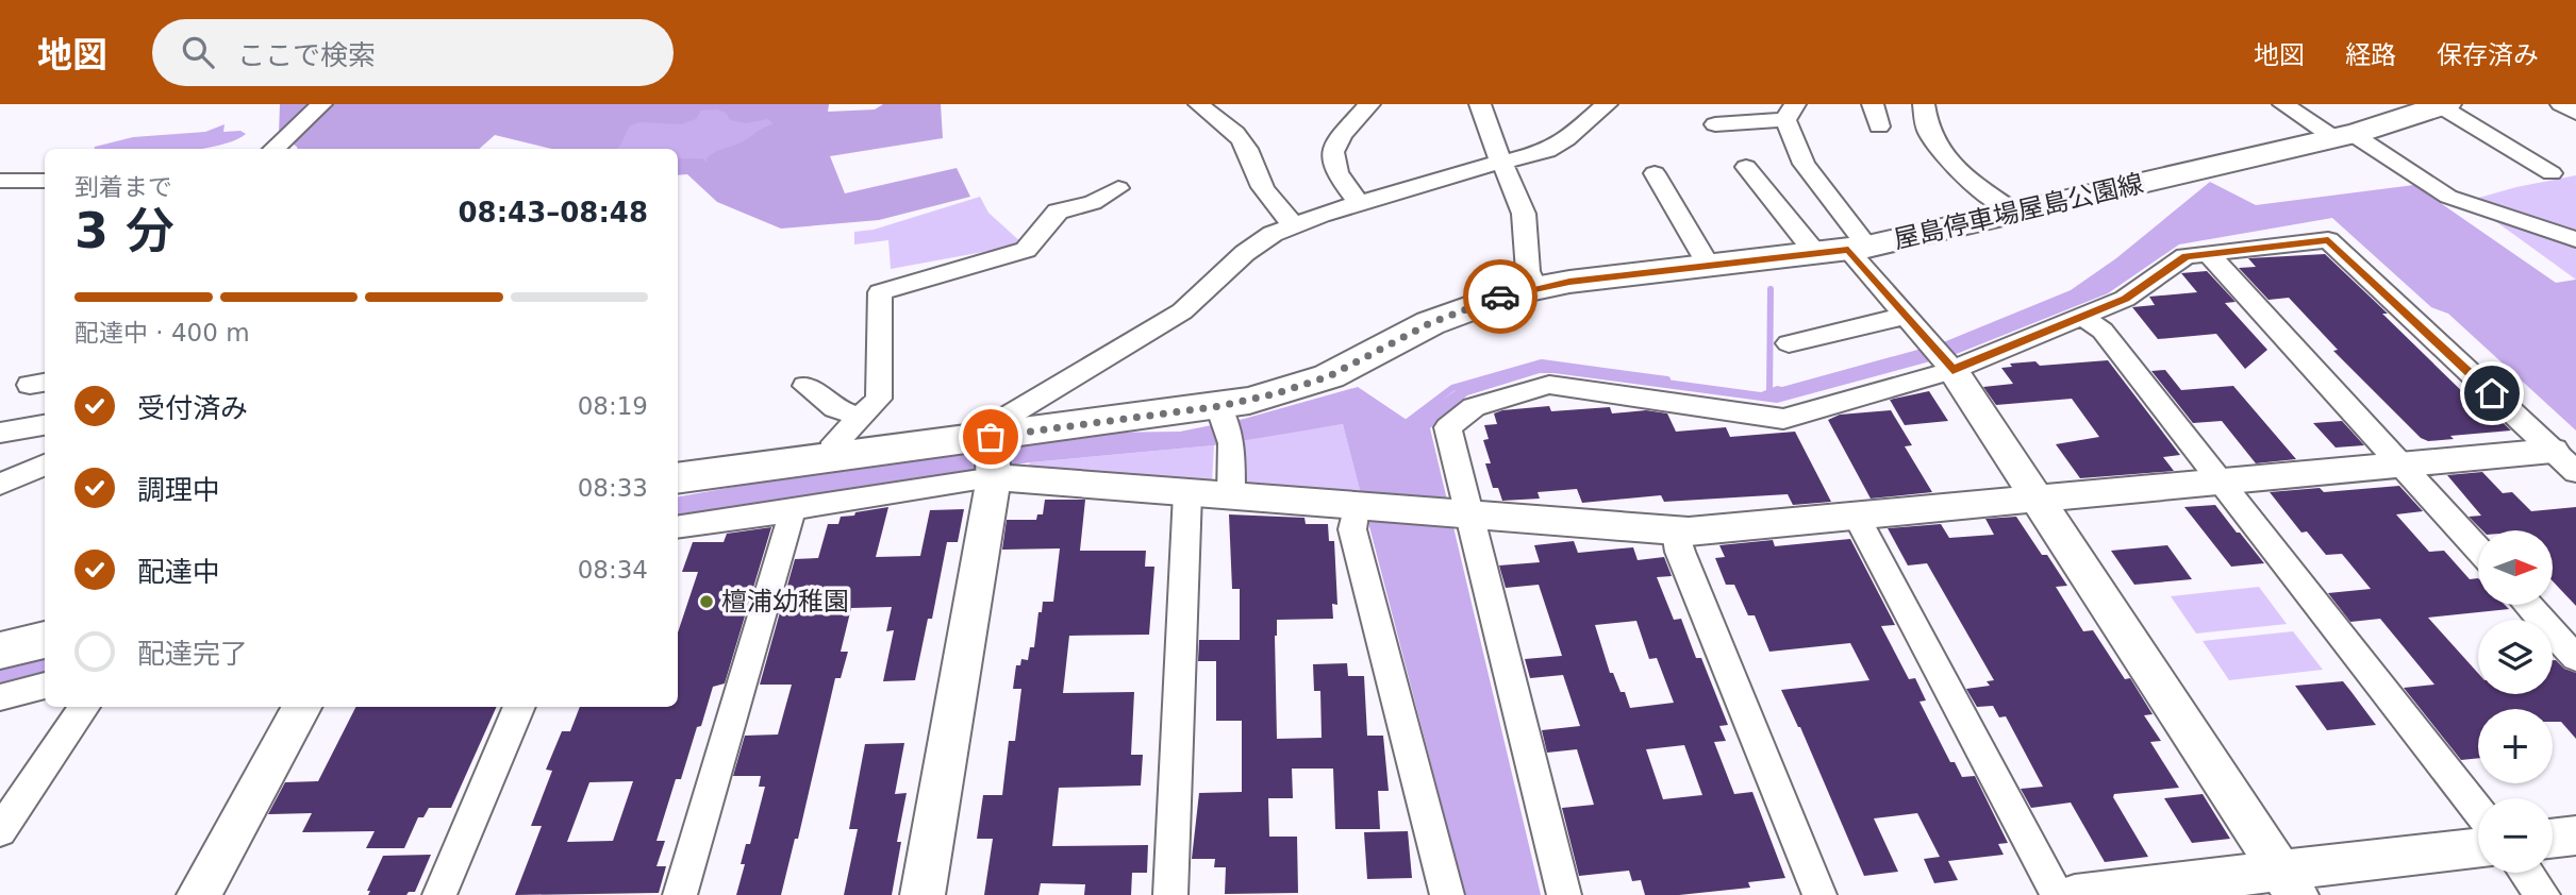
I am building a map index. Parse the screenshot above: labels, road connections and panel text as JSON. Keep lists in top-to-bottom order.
{
  "streets": {
    "main road": ["屋島停車場屋島公園線"]
  },
  "places": ["檀浦幼稚園"],
  "north": "right",
  "page": {
    "header": "地図",
    "search": "ここで検索",
    "nav": ["地図", "経路", "保存済み"],
    "heading": ["3 分", "到着まで", "08:43–08:48"],
    "bar": "配達中 · 400 m",
    "list": [
      ["受付済み", "08:19"],
      ["調理中", "08:33"],
      ["配達中", "08:34"],
      "配達完了"
    ],
    "map_buttons": ["+", "−"]
  }
}
